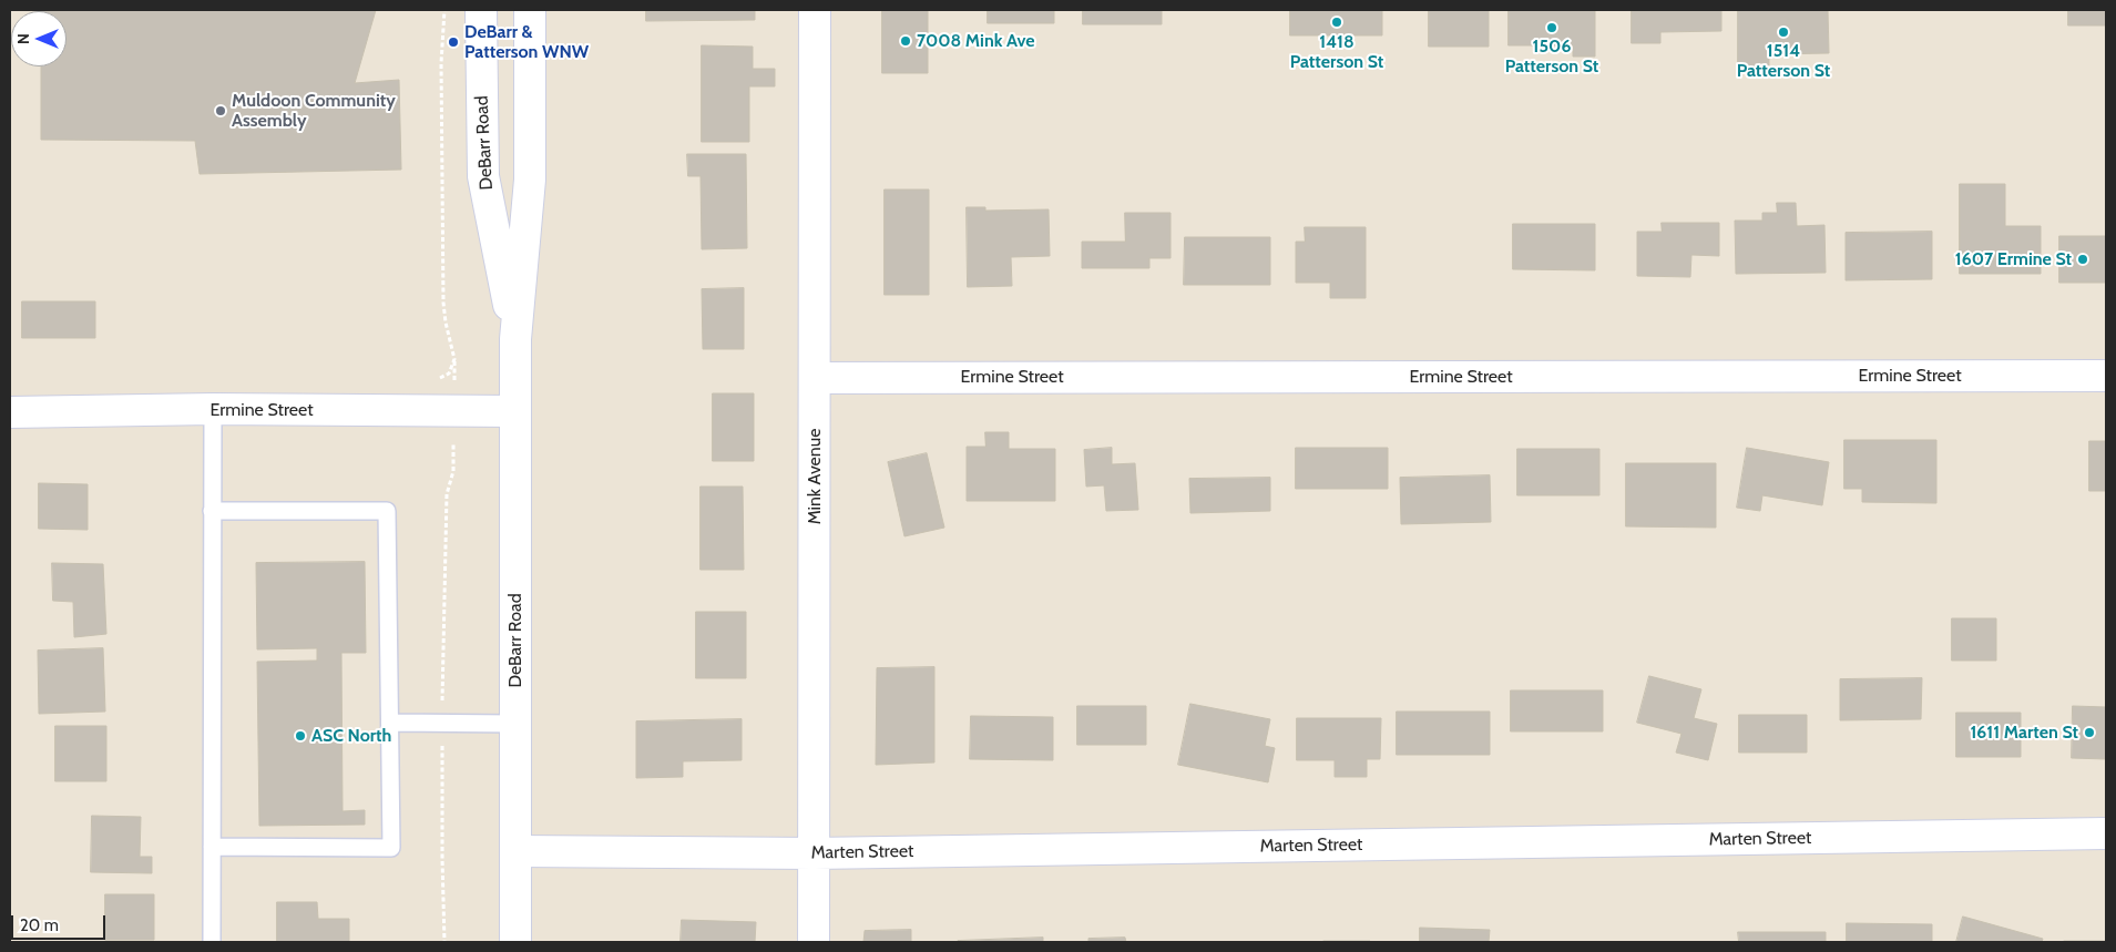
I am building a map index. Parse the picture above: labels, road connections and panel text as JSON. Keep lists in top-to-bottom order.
{
  "streets": {
    "street": [
      "DeBarr Road",
      "Ermine Street",
      "Mink Avenue",
      "Marten Street"
    ]
  },
  "crossings": [
    ["DeBarr Road", "Ermine Street"],
    ["DeBarr Road", "Marten Street"],
    ["Ermine Street", "Mink Avenue"],
    ["Mink Avenue", "Marten Street"]
  ],
  "places": [
    "1418 Patterson St",
    "1506 Patterson St",
    "1514 Patterson St",
    "7008 Mink Ave",
    "DeBarr & Patterson WNW",
    "Muldoon Community Assembly",
    "1607 Ermine St",
    "1611 Marten St",
    "ASC North"
  ],
  "scale_bar": "20 m",
  "north": "left"
}
